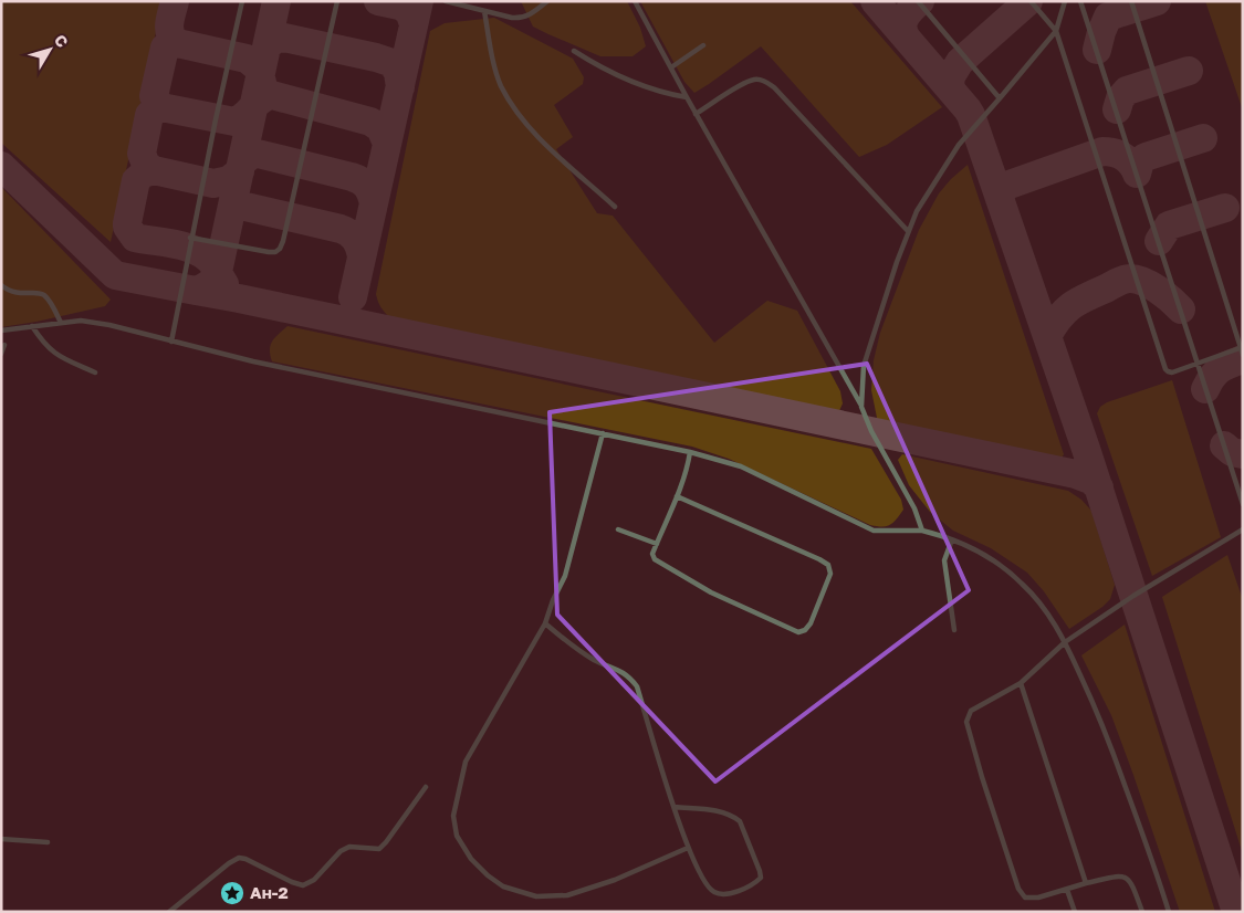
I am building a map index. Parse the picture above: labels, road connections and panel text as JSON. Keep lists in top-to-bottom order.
{
  "places": {
    "place": ["Ан-2"]
  },
  "north": "top right"
}
